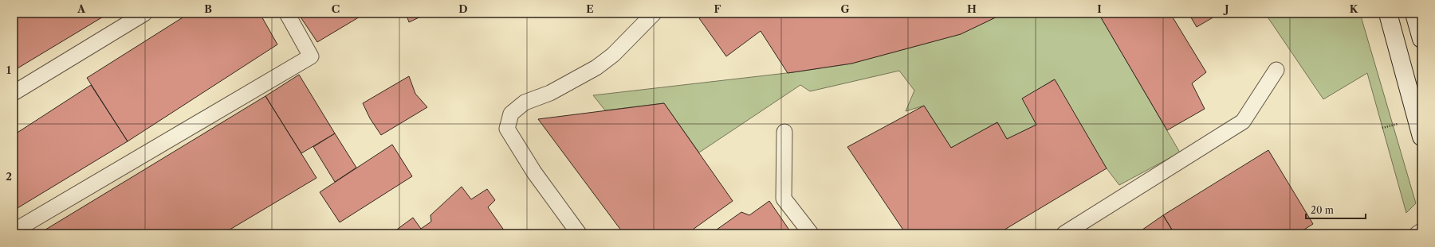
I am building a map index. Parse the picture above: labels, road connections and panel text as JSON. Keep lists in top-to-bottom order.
{
  "scale_bar": "20 m",
  "grid": {
    "columns": [
      "A",
      "B",
      "C",
      "D",
      "E",
      "F",
      "G",
      "H",
      "I",
      "J",
      "K"
    ],
    "rows": ["1", "2"]
  }
}
